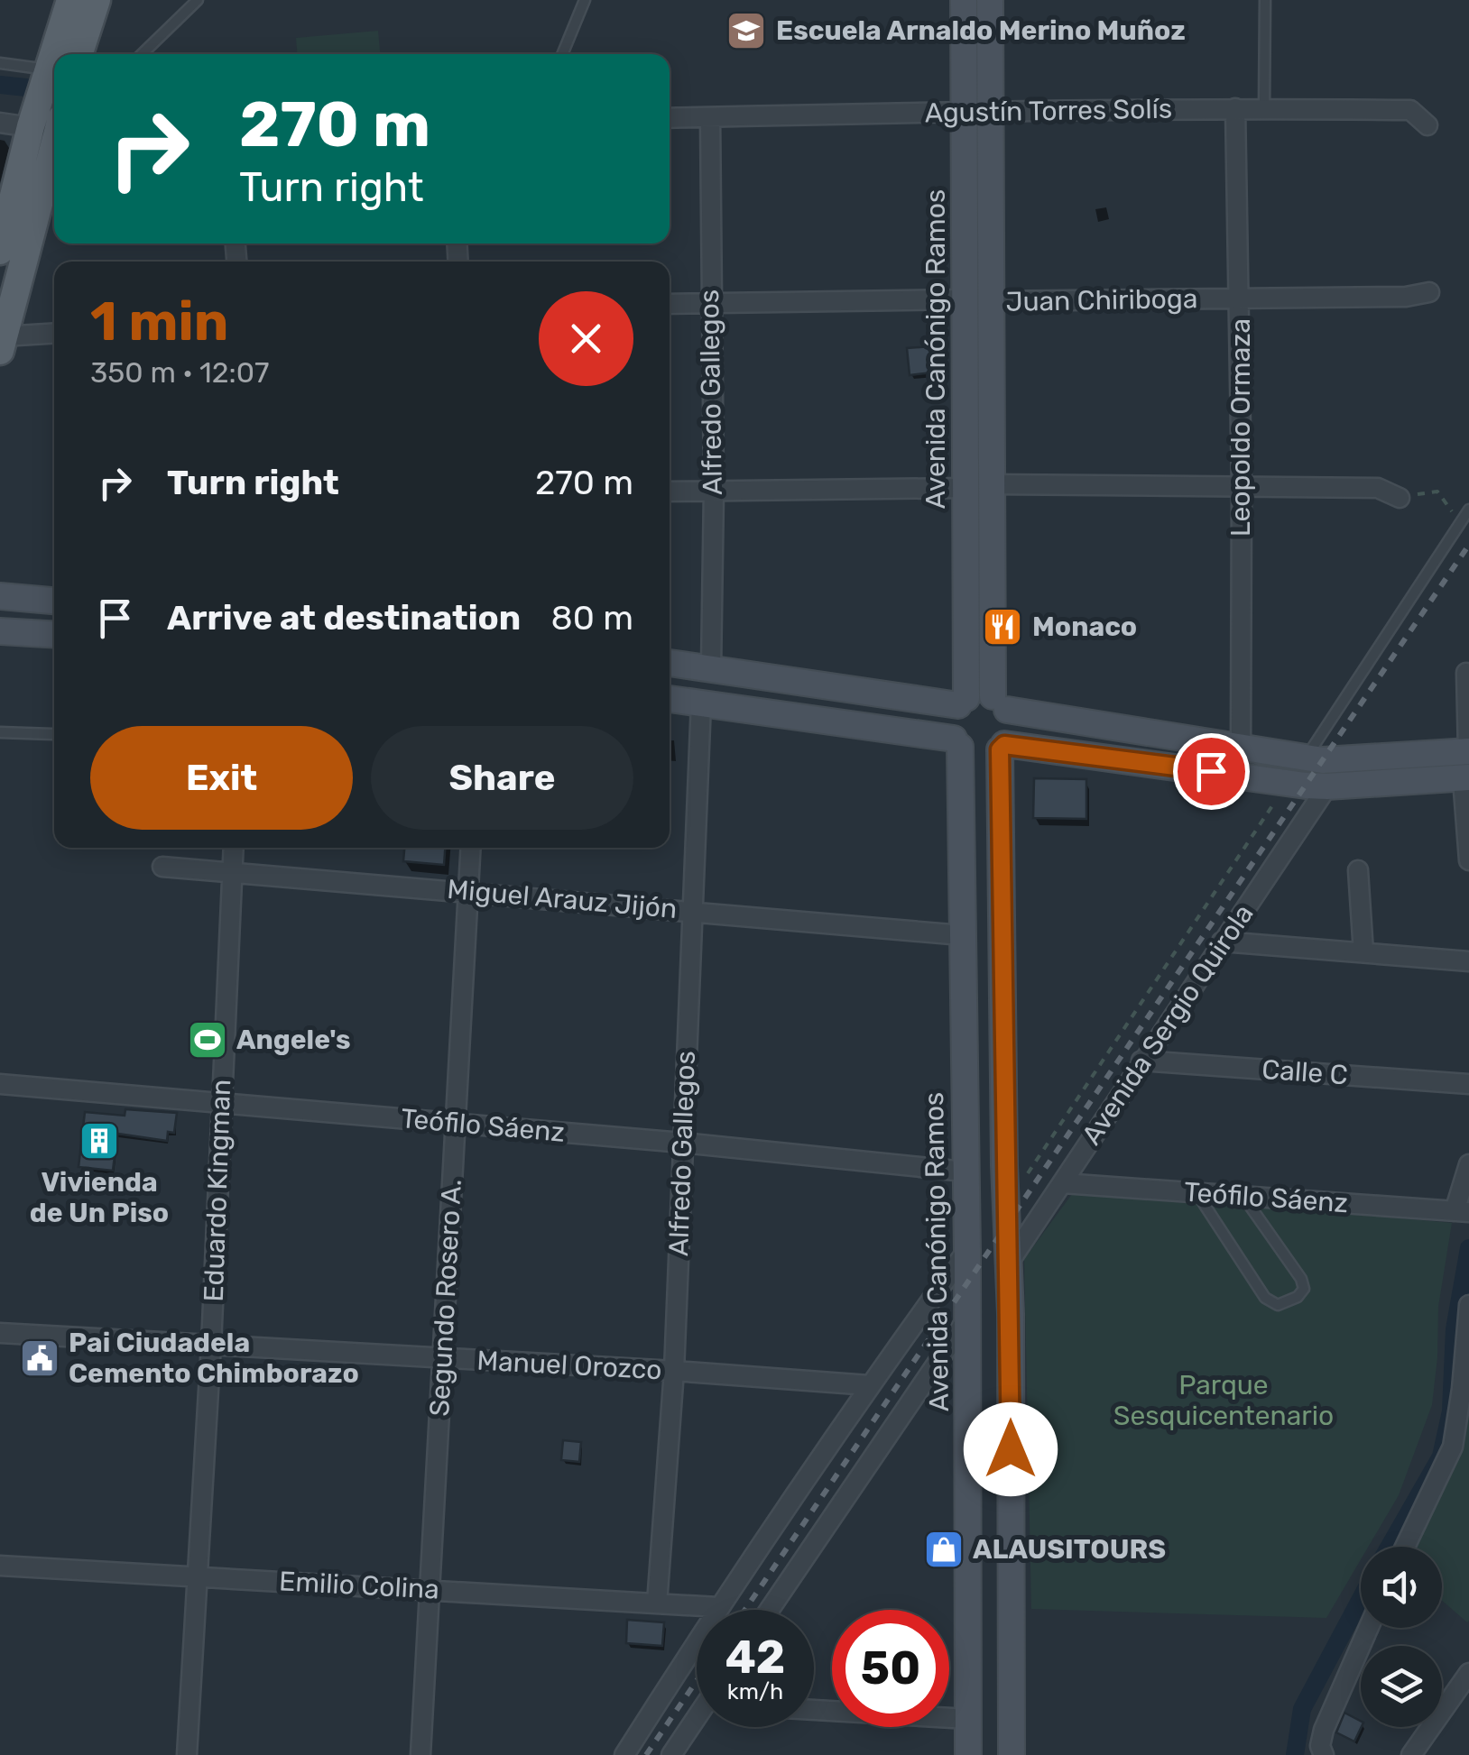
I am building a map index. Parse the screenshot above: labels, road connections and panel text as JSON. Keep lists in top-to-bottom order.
{
  "streets": {
    "main road": ["Avenida Canónigo Ramos"],
    "street": [
      "Agustín Torres Solís",
      "Juan Chiriboga",
      "Alfredo Gallegos",
      "Leopoldo Ormaza",
      "Miguel Arauz Jijón",
      "Avenida Sergio Quirola",
      "Calle C",
      "Teófilo Sáenz",
      "Eduardo Kingman",
      "Segundo Rosero A.",
      "Manuel Orozco",
      "Emilio Colina"
    ]
  },
  "crossings": [
    ["Agustín Torres Solís", "Avenida Canónigo Ramos"],
    ["Agustín Torres Solís", "Alfredo Gallegos"],
    ["Agustín Torres Solís", "Leopoldo Ormaza"],
    ["Juan Chiriboga", "Avenida Canónigo Ramos"],
    ["Juan Chiriboga", "Alfredo Gallegos"],
    ["Juan Chiriboga", "Leopoldo Ormaza"],
    ["Avenida Canónigo Ramos", "Miguel Arauz Jijón"],
    ["Avenida Canónigo Ramos", "Avenida Sergio Quirola"],
    ["Avenida Canónigo Ramos", "Teófilo Sáenz"],
    ["Alfredo Gallegos", "Miguel Arauz Jijón"],
    ["Alfredo Gallegos", "Teófilo Sáenz"],
    ["Alfredo Gallegos", "Manuel Orozco"],
    ["Alfredo Gallegos", "Emilio Colina"],
    ["Miguel Arauz Jijón", "Eduardo Kingman"],
    ["Miguel Arauz Jijón", "Segundo Rosero A."],
    ["Avenida Sergio Quirola", "Calle C"],
    ["Avenida Sergio Quirola", "Teófilo Sáenz"],
    ["Teófilo Sáenz", "Eduardo Kingman"],
    ["Teófilo Sáenz", "Segundo Rosero A."],
    ["Eduardo Kingman", "Manuel Orozco"],
    ["Eduardo Kingman", "Emilio Colina"],
    ["Segundo Rosero A.", "Manuel Orozco"],
    ["Segundo Rosero A.", "Emilio Colina"]
  ],
  "parks": ["Parque Sesquicentenario"],
  "places": {
    "school or university": ["Escuela Arnaldo Merino Muñoz"],
    "restaurant": ["Monaco"],
    "sports": ["Angele's"],
    "building": ["Vivienda de Un Piso"],
    "public building": ["Pai Ciudadela Cemento Chimborazo"],
    "shop": ["ALAUSITOURS"]
  },
  "page": {
    "turn": ["270 m", "Turn right"],
    "heading": ["1 min", "350 m · 12:07"],
    "list": [
      {
        "name": "Turn right",
        "value": "270 m"
      },
      {
        "name": "Arrive at destination",
        "value": "80 m"
      }
    ],
    "buttons": ["Exit", "Share"],
    "speed": "42 km/h",
    "limit": "50"
  }
}
